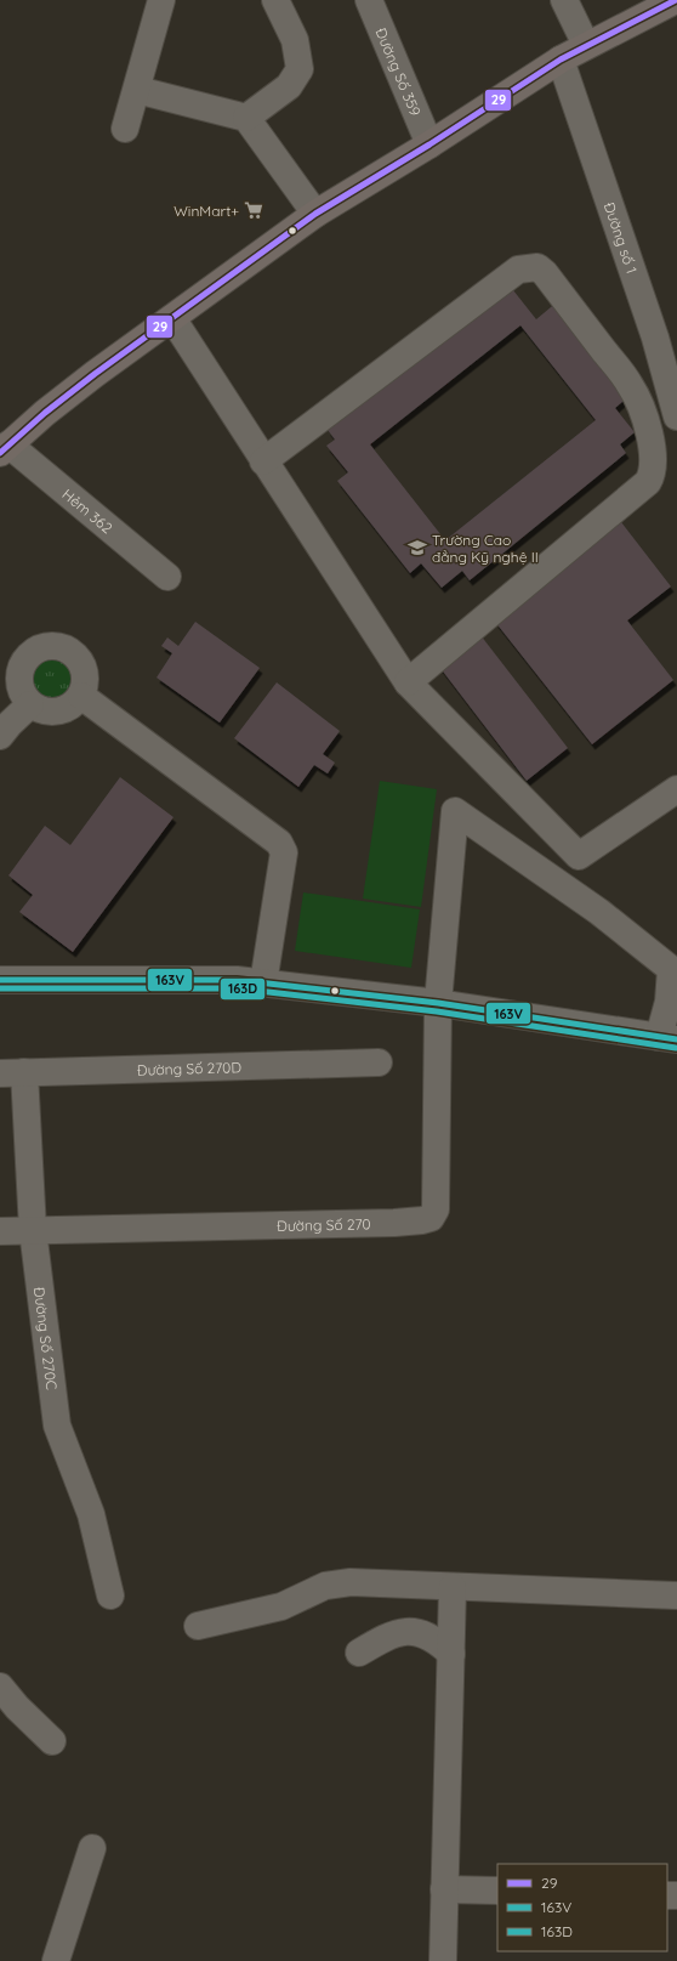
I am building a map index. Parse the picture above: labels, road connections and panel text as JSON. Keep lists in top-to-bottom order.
{
  "streets": {
    "street": [
      "Đường Số 359",
      "Đường số 1",
      "Hẻm 362",
      "Đường Số 270D",
      "Đường Số 270",
      "Đường Số 270C"
    ]
  },
  "crossings": [
    ["Đường Số 270D", "Đường Số 270C"],
    ["Đường Số 270", "Đường Số 270C"]
  ],
  "places": {
    "supermarket": ["WinMart+"],
    "school or university": ["Trường Cao đẳng Kỹ nghệ II"]
  },
  "lines": ["transit line 29", "transit line 163V", "transit line 163D"],
  "legend": ["29", "163V", "163D"]
}
